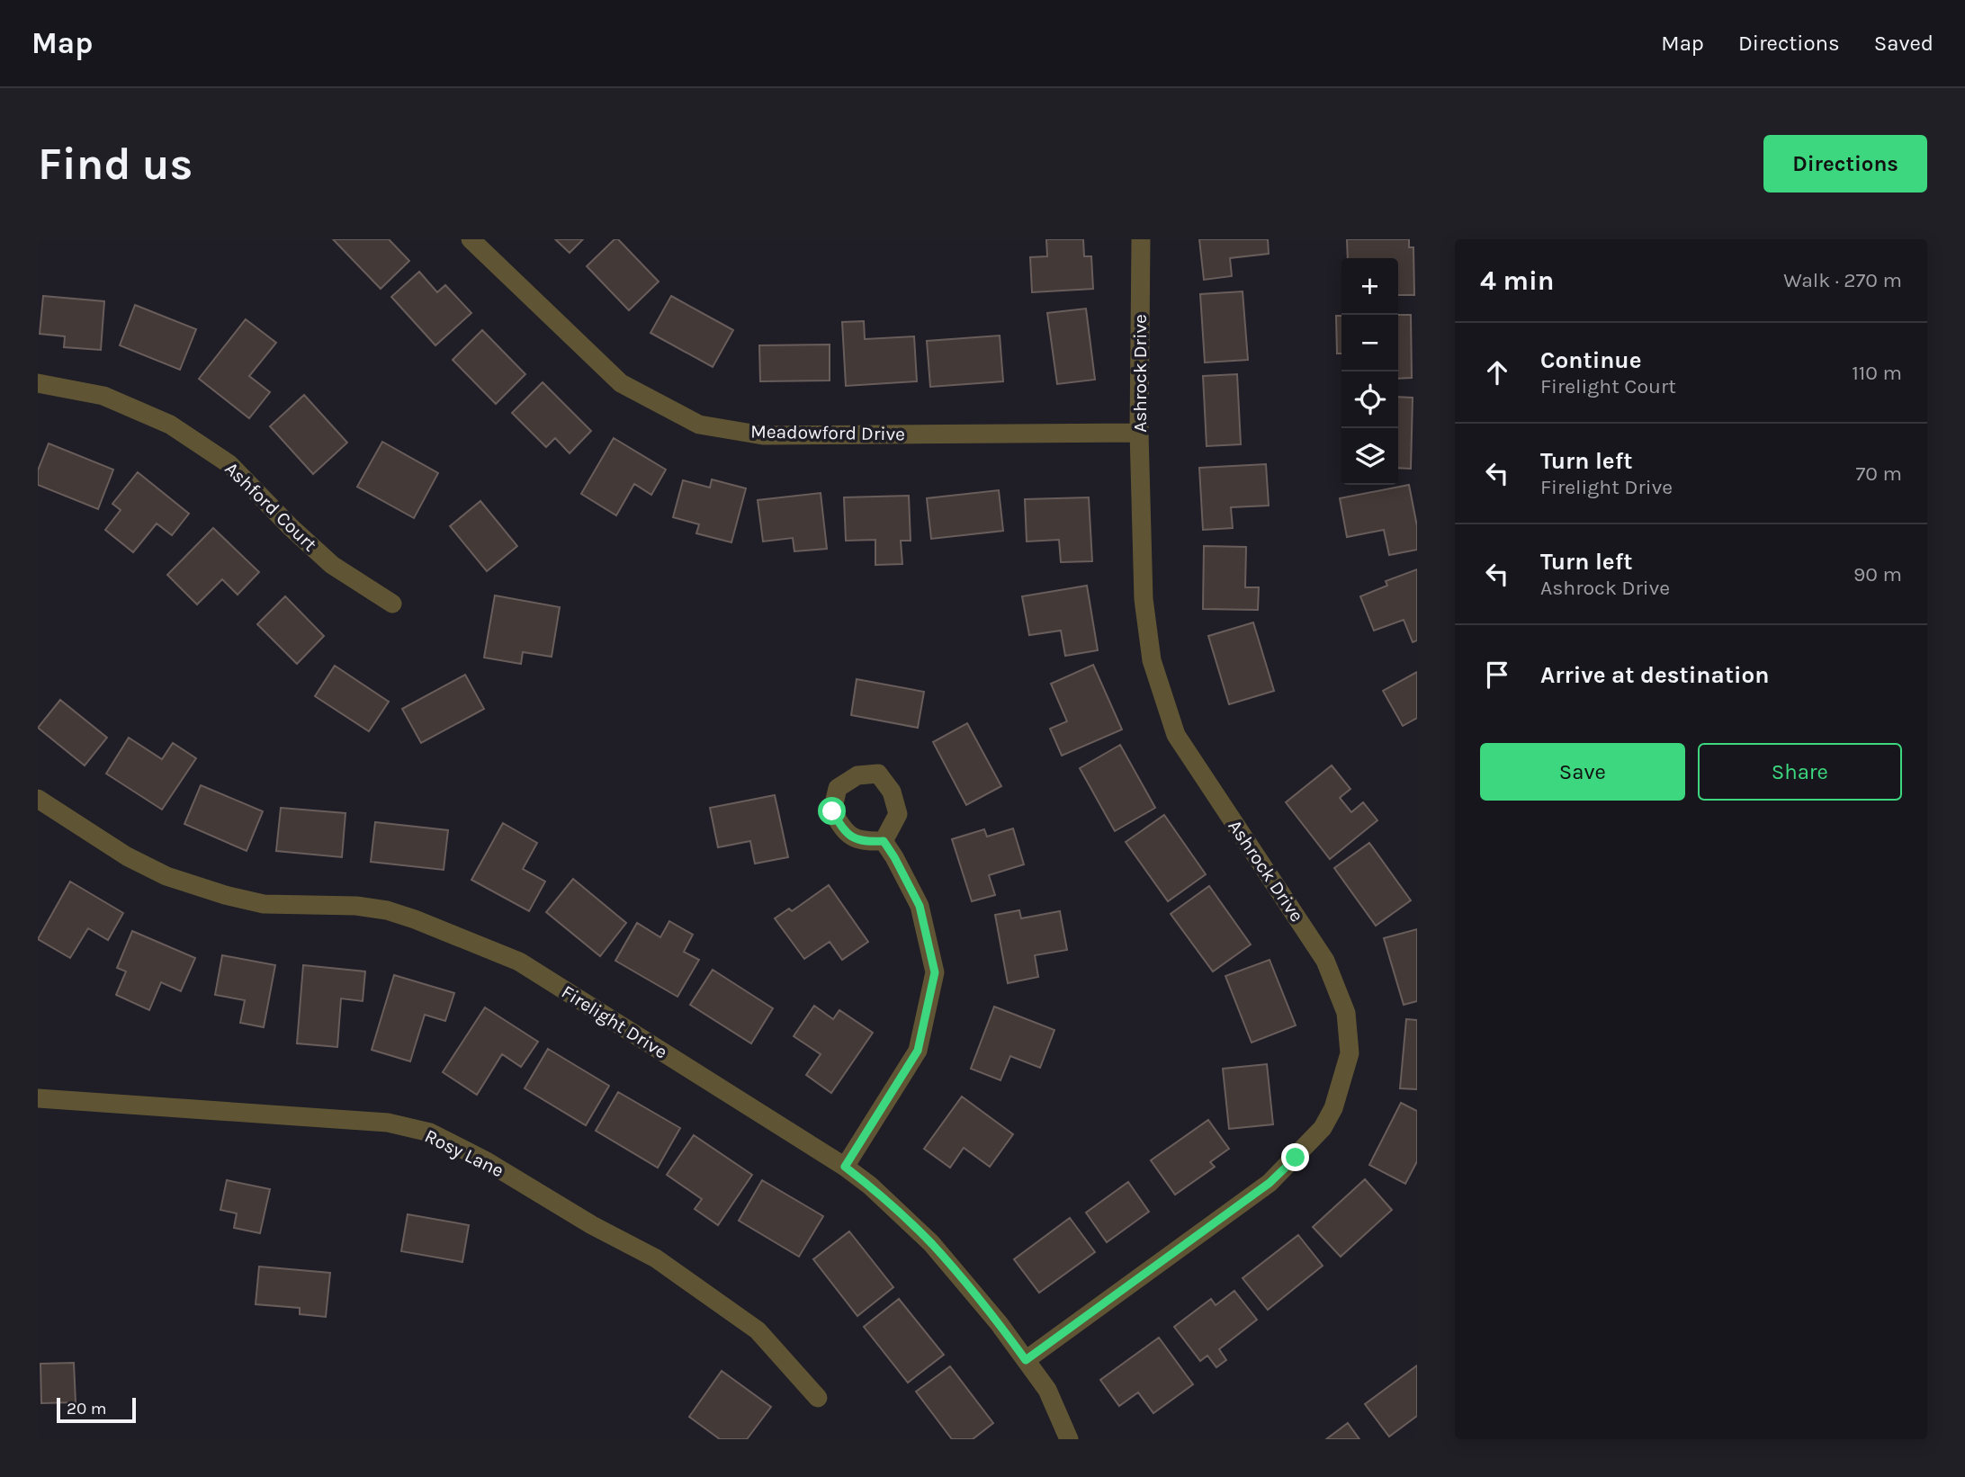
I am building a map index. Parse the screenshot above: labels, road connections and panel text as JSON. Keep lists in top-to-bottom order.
{
  "streets": {
    "street": [
      "Ashrock Drive",
      "Meadowford Drive",
      "Ashford Court",
      "Firelight Drive",
      "Rosy Lane"
    ]
  },
  "crossings": [
    ["Ashrock Drive", "Meadowford Drive"],
    ["Ashrock Drive", "Firelight Drive"]
  ],
  "scale_bar": "20 m",
  "page": {
    "header": "Map",
    "nav": ["Map", "Directions", "Saved"],
    "buttons": [
      "Directions",
      ["Save", "Share"]
    ],
    "title": "Find us",
    "heading": ["4 min", "Walk · 270 m"],
    "map_buttons": ["+", "−"],
    "list": [
      ["Continue", "Firelight Court", "110 m"],
      ["Turn left", "Firelight Drive", "70 m"],
      ["Turn left", "Ashrock Drive", "90 m"],
      "Arrive at destination"
    ],
    "scale": "20 m"
  }
}
